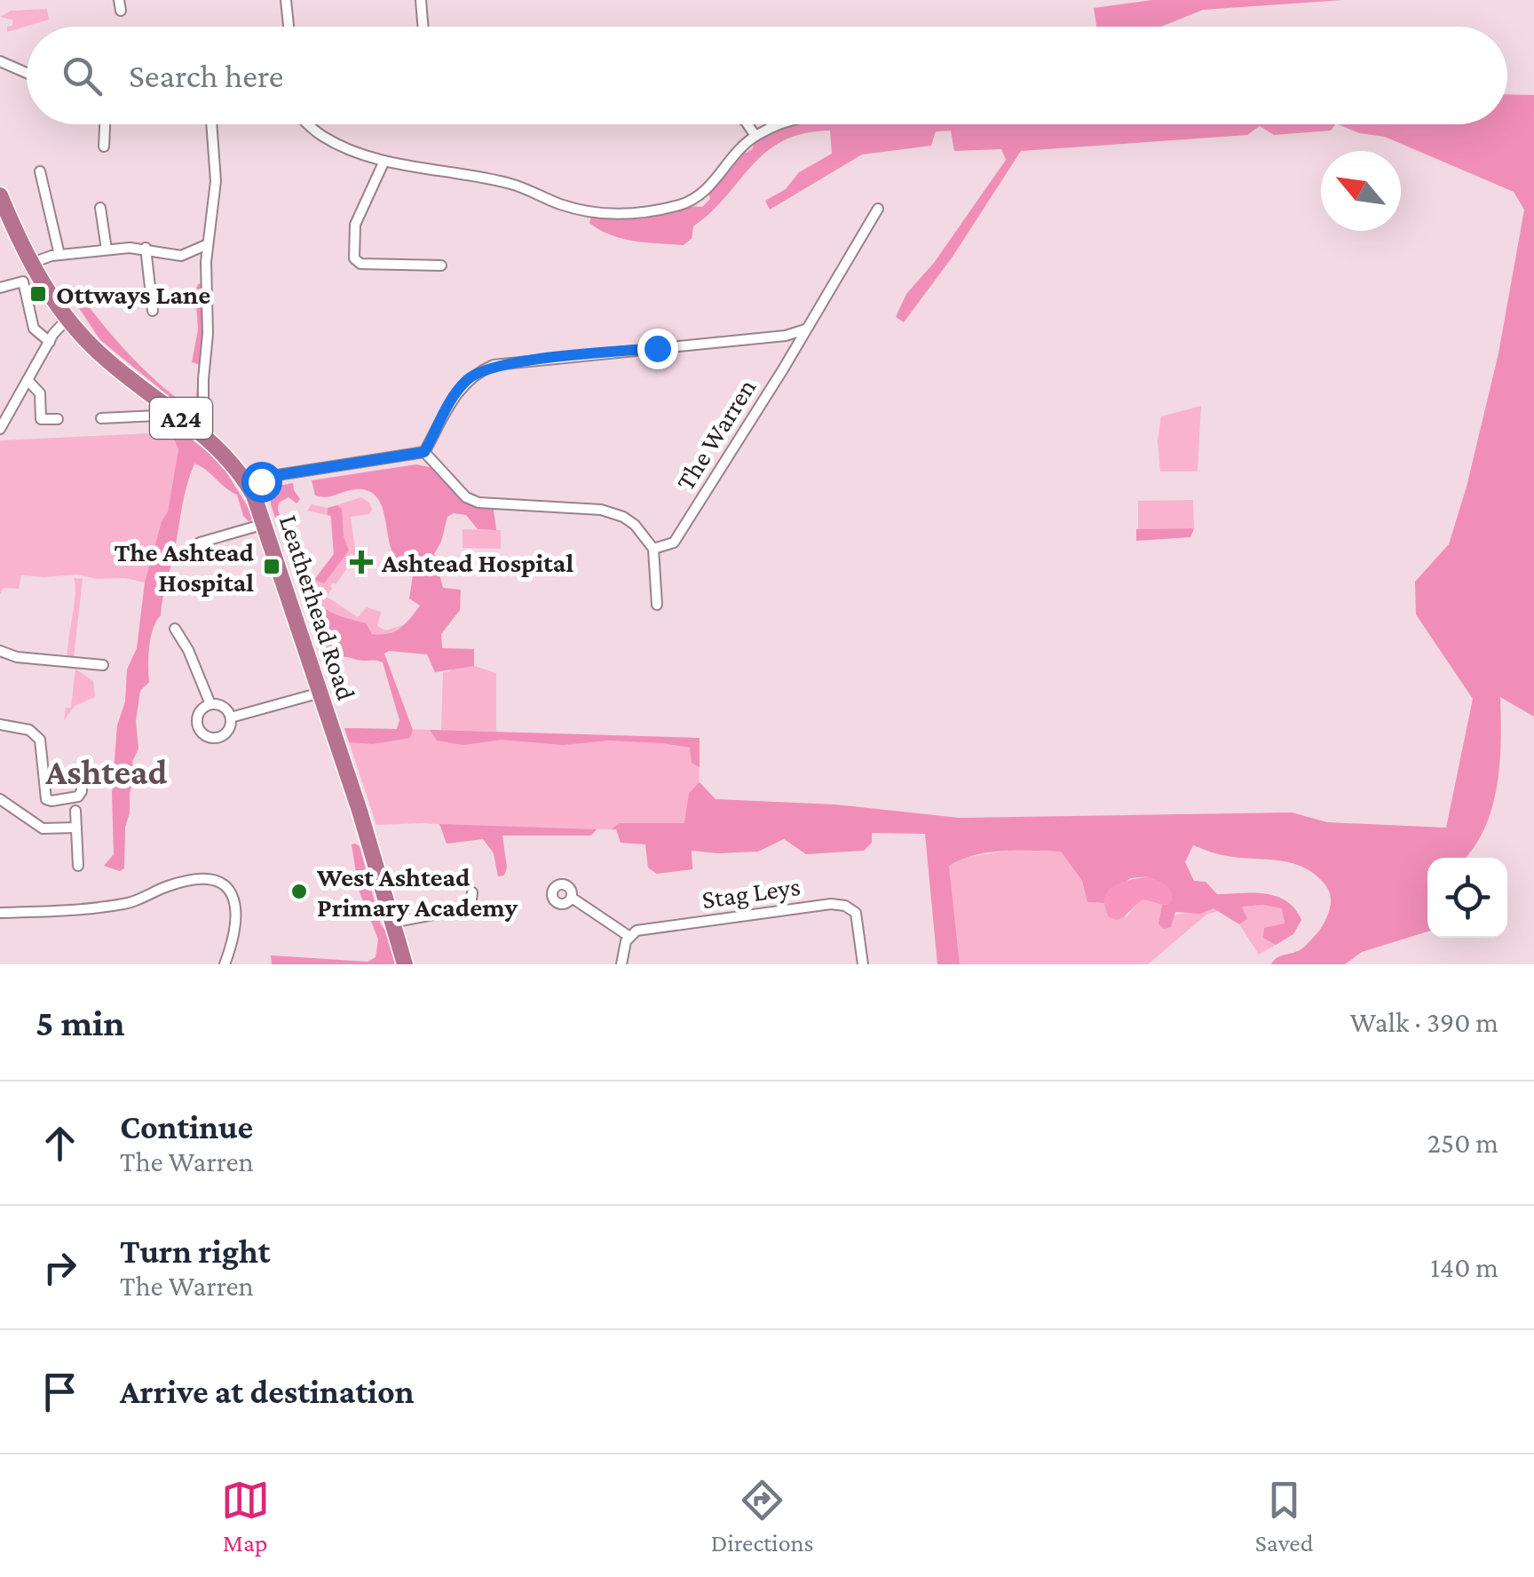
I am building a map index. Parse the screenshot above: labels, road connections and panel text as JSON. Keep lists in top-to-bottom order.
{
  "streets": {
    "highway": ["A24", "Leatherhead Road"],
    "street": ["The Warren", "Stag Leys"]
  },
  "districts": ["Ashtead"],
  "places": {
    "transit": ["Ottways Lane", "The Ashtead Hospital"],
    "health": ["Ashtead Hospital"],
    "other": ["West Ashtead Primary Academy"]
  },
  "north": "top left",
  "page": {
    "search": "Search here",
    "heading": ["5 min", "Walk · 390 m"],
    "list": [
      ["Continue", "The Warren", "250 m"],
      ["Turn right", "The Warren", "140 m"],
      "Arrive at destination"
    ],
    "nav": ["Map", "Directions", "Saved"]
  }
}
